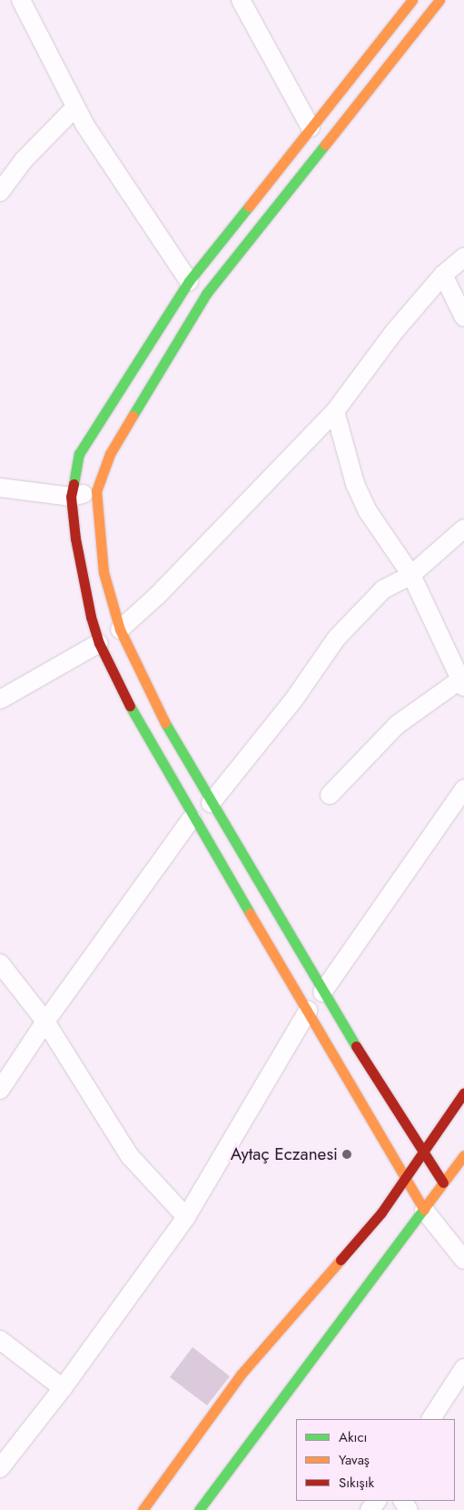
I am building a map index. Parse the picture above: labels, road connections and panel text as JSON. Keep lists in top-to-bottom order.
{
  "places": ["Aytaç Eczanesi"],
  "legend": ["Akıcı", "Yavaş", "Sıkışık"]
}
